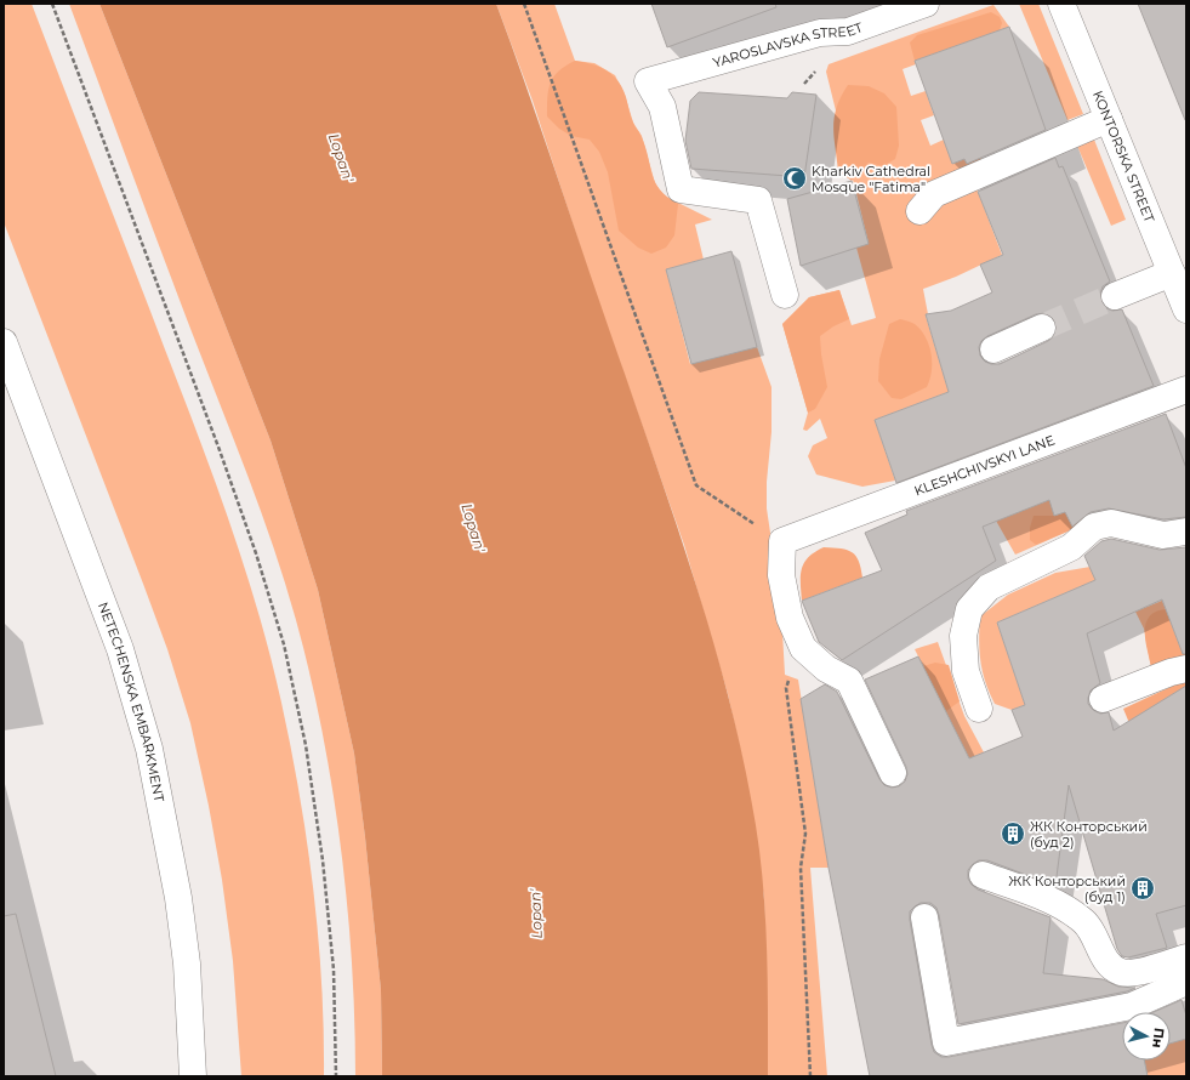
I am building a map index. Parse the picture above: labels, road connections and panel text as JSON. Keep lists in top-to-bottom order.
{
  "streets": {
    "street": [
      "YAROSLAVSKA STREET",
      "KONTORSKA STREET",
      "KLESHCHIVSKYI LANE",
      "NETECHENSKA EMBARKMENT"
    ]
  },
  "water": ["Lopan'"],
  "places": {
    "mosque": ["Kharkiv Cathedral Mosque \"Fatima\""],
    "building": ["ЖК Конторський (буд 2)", "ЖК Конторський (буд 1)"]
  },
  "north": "right"
}
